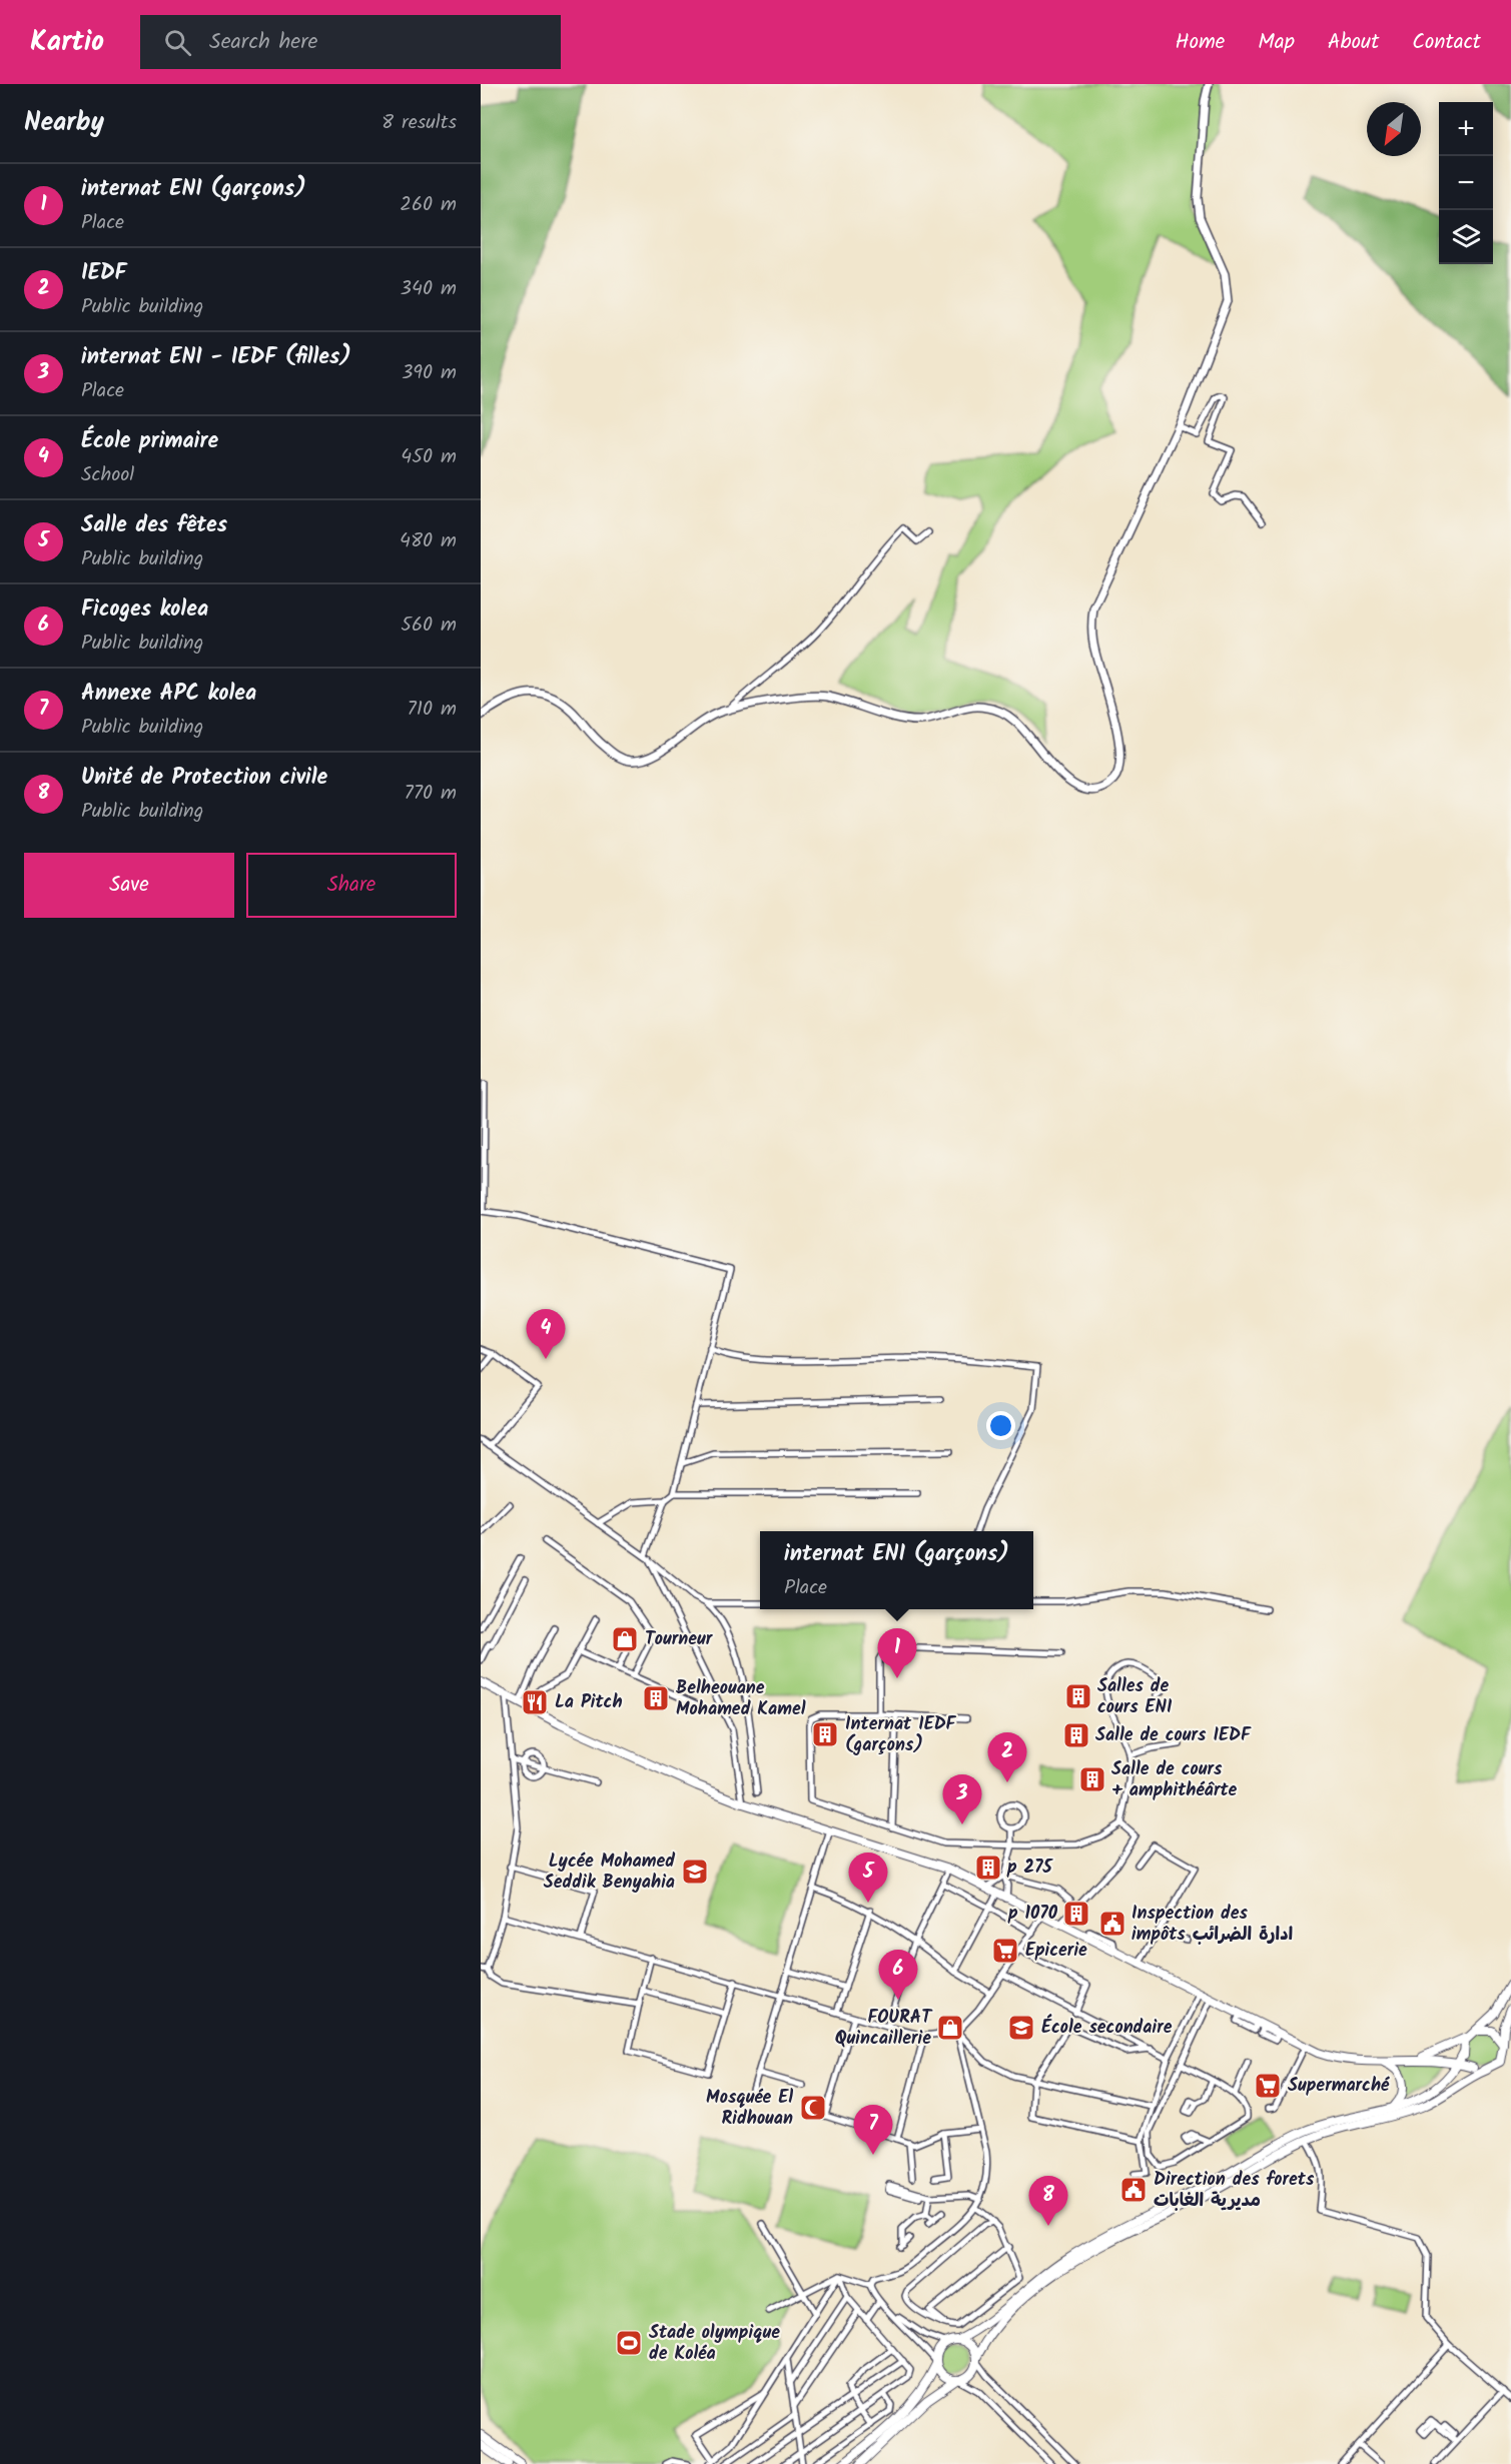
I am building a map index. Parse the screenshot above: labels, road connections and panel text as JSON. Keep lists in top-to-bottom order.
{
  "places": {
    "shop": ["Tourneur", "FOURAT Quincaillerie"],
    "building": [
      "Salles de cours ENI",
      "Belheouane Mohamed Kamel",
      "Internat IEDF (garçons)",
      "Salle de cours IEDF",
      "Salle de cours + amphithéârte",
      "p 275",
      "p 1070"
    ],
    "restaurant": ["La Pitch"],
    "school or university": ["Lycée Mohamed Seddik Benyahia", "École secondaire"],
    "public building": ["Inspection des impôts ادارة الضرائب", "Direction des forets مديرية الغابات"],
    "supermarket": ["Epicerie", "Supermarché"],
    "mosque": ["Mosquée El Ridhouan"],
    "sports": ["Stade olympique de Koléa"]
  },
  "north": "bottom left",
  "page": {
    "header": "Kartio",
    "search": "Search here",
    "nav": [
      "Home",
      "Map",
      "About",
      "Contact"
    ],
    "heading": ["Nearby", "8 results"],
    "map_buttons": ["+", "−"],
    "list": [
      {
        "mark": "1",
        "name": "internat ENI (garçons)",
        "note": "Place",
        "value": "260 m"
      },
      {
        "mark": "2",
        "name": "IEDF",
        "note": "Public building",
        "value": "340 m"
      },
      {
        "mark": "3",
        "name": "internat ENI - IEDF (filles)",
        "note": "Place",
        "value": "390 m"
      },
      {
        "mark": "4",
        "name": "École primaire",
        "note": "School",
        "value": "450 m"
      },
      {
        "mark": "5",
        "name": "Salle des fêtes",
        "note": "Public building",
        "value": "480 m"
      },
      {
        "mark": "6",
        "name": "Ficoges kolea",
        "note": "Public building",
        "value": "560 m"
      },
      {
        "mark": "7",
        "name": "Annexe APC kolea",
        "note": "Public building",
        "value": "710 m"
      },
      {
        "mark": "8",
        "name": "Unité de Protection civile",
        "note": "Public building",
        "value": "770 m"
      }
    ],
    "buttons": ["Save", "Share"],
    "pins": [
      "4",
      "1",
      "2",
      "3",
      "5",
      "6",
      "7",
      "8"
    ],
    "popup": ["internat ENI (garçons)", "Place"]
  }
}
